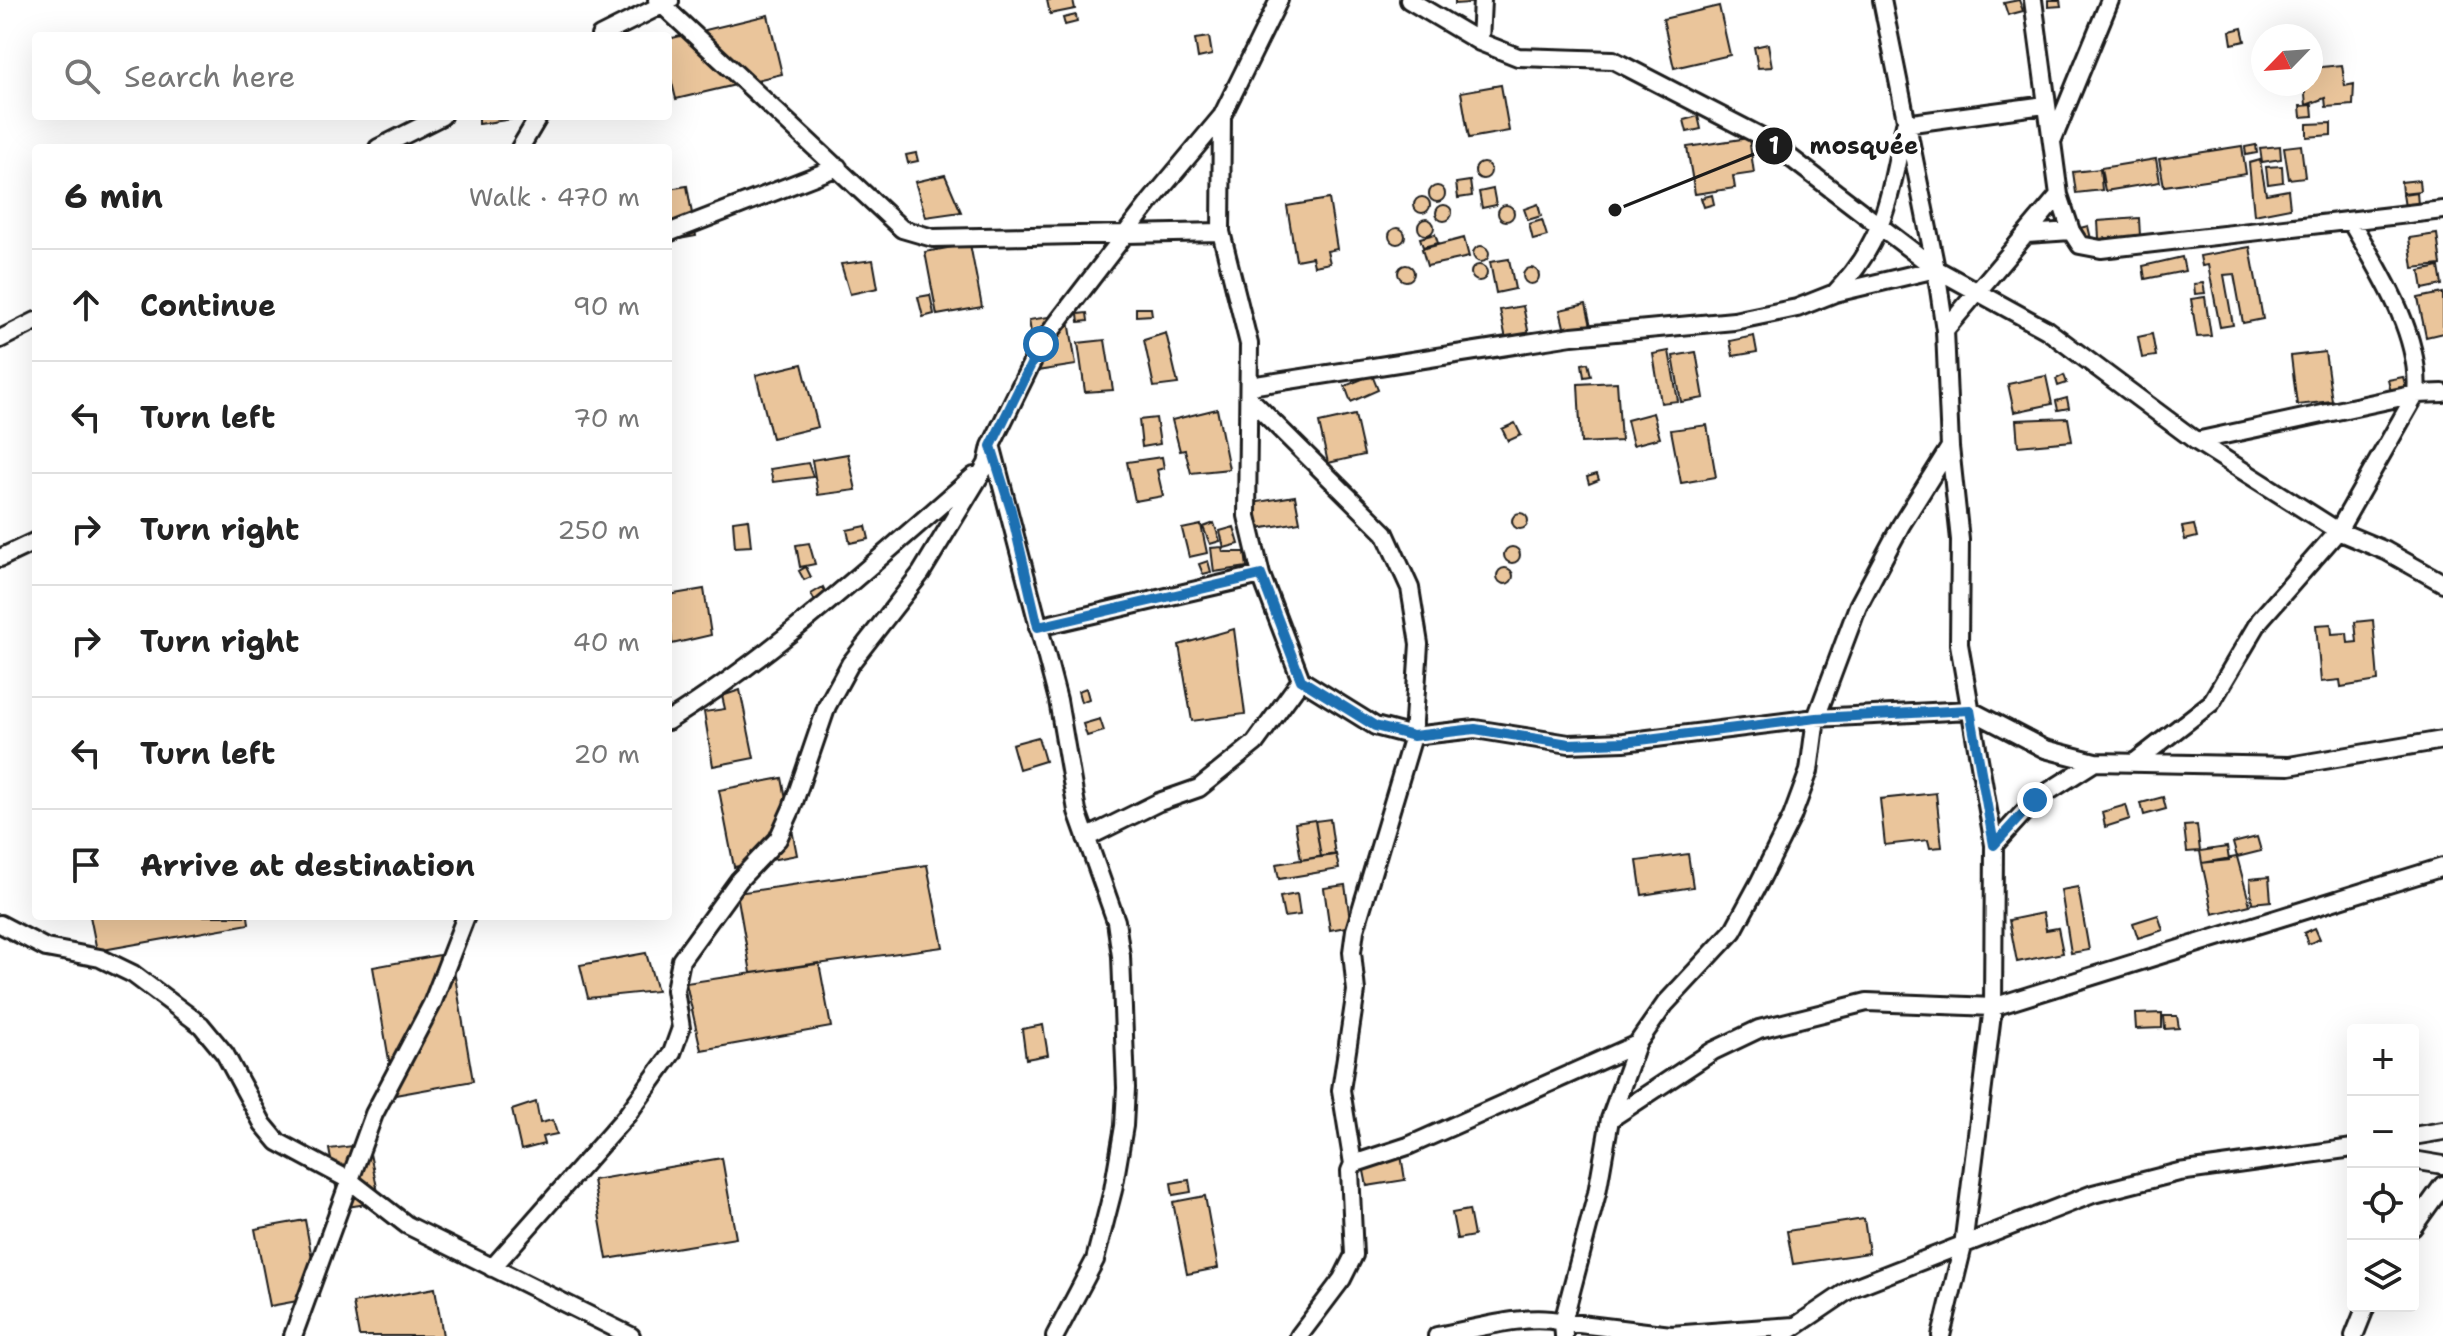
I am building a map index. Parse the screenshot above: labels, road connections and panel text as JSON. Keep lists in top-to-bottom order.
{
  "places": ["mosquée"],
  "north": "bottom left",
  "page": {
    "search": "Search here",
    "heading": ["6 min", "Walk · 470 m"],
    "list": [
      ["Continue", "90 m"],
      ["Turn left", "70 m"],
      ["Turn right", "250 m"],
      ["Turn right", "40 m"],
      ["Turn left", "20 m"],
      "Arrive at destination"
    ],
    "map_buttons": ["+", "−"]
  }
}
